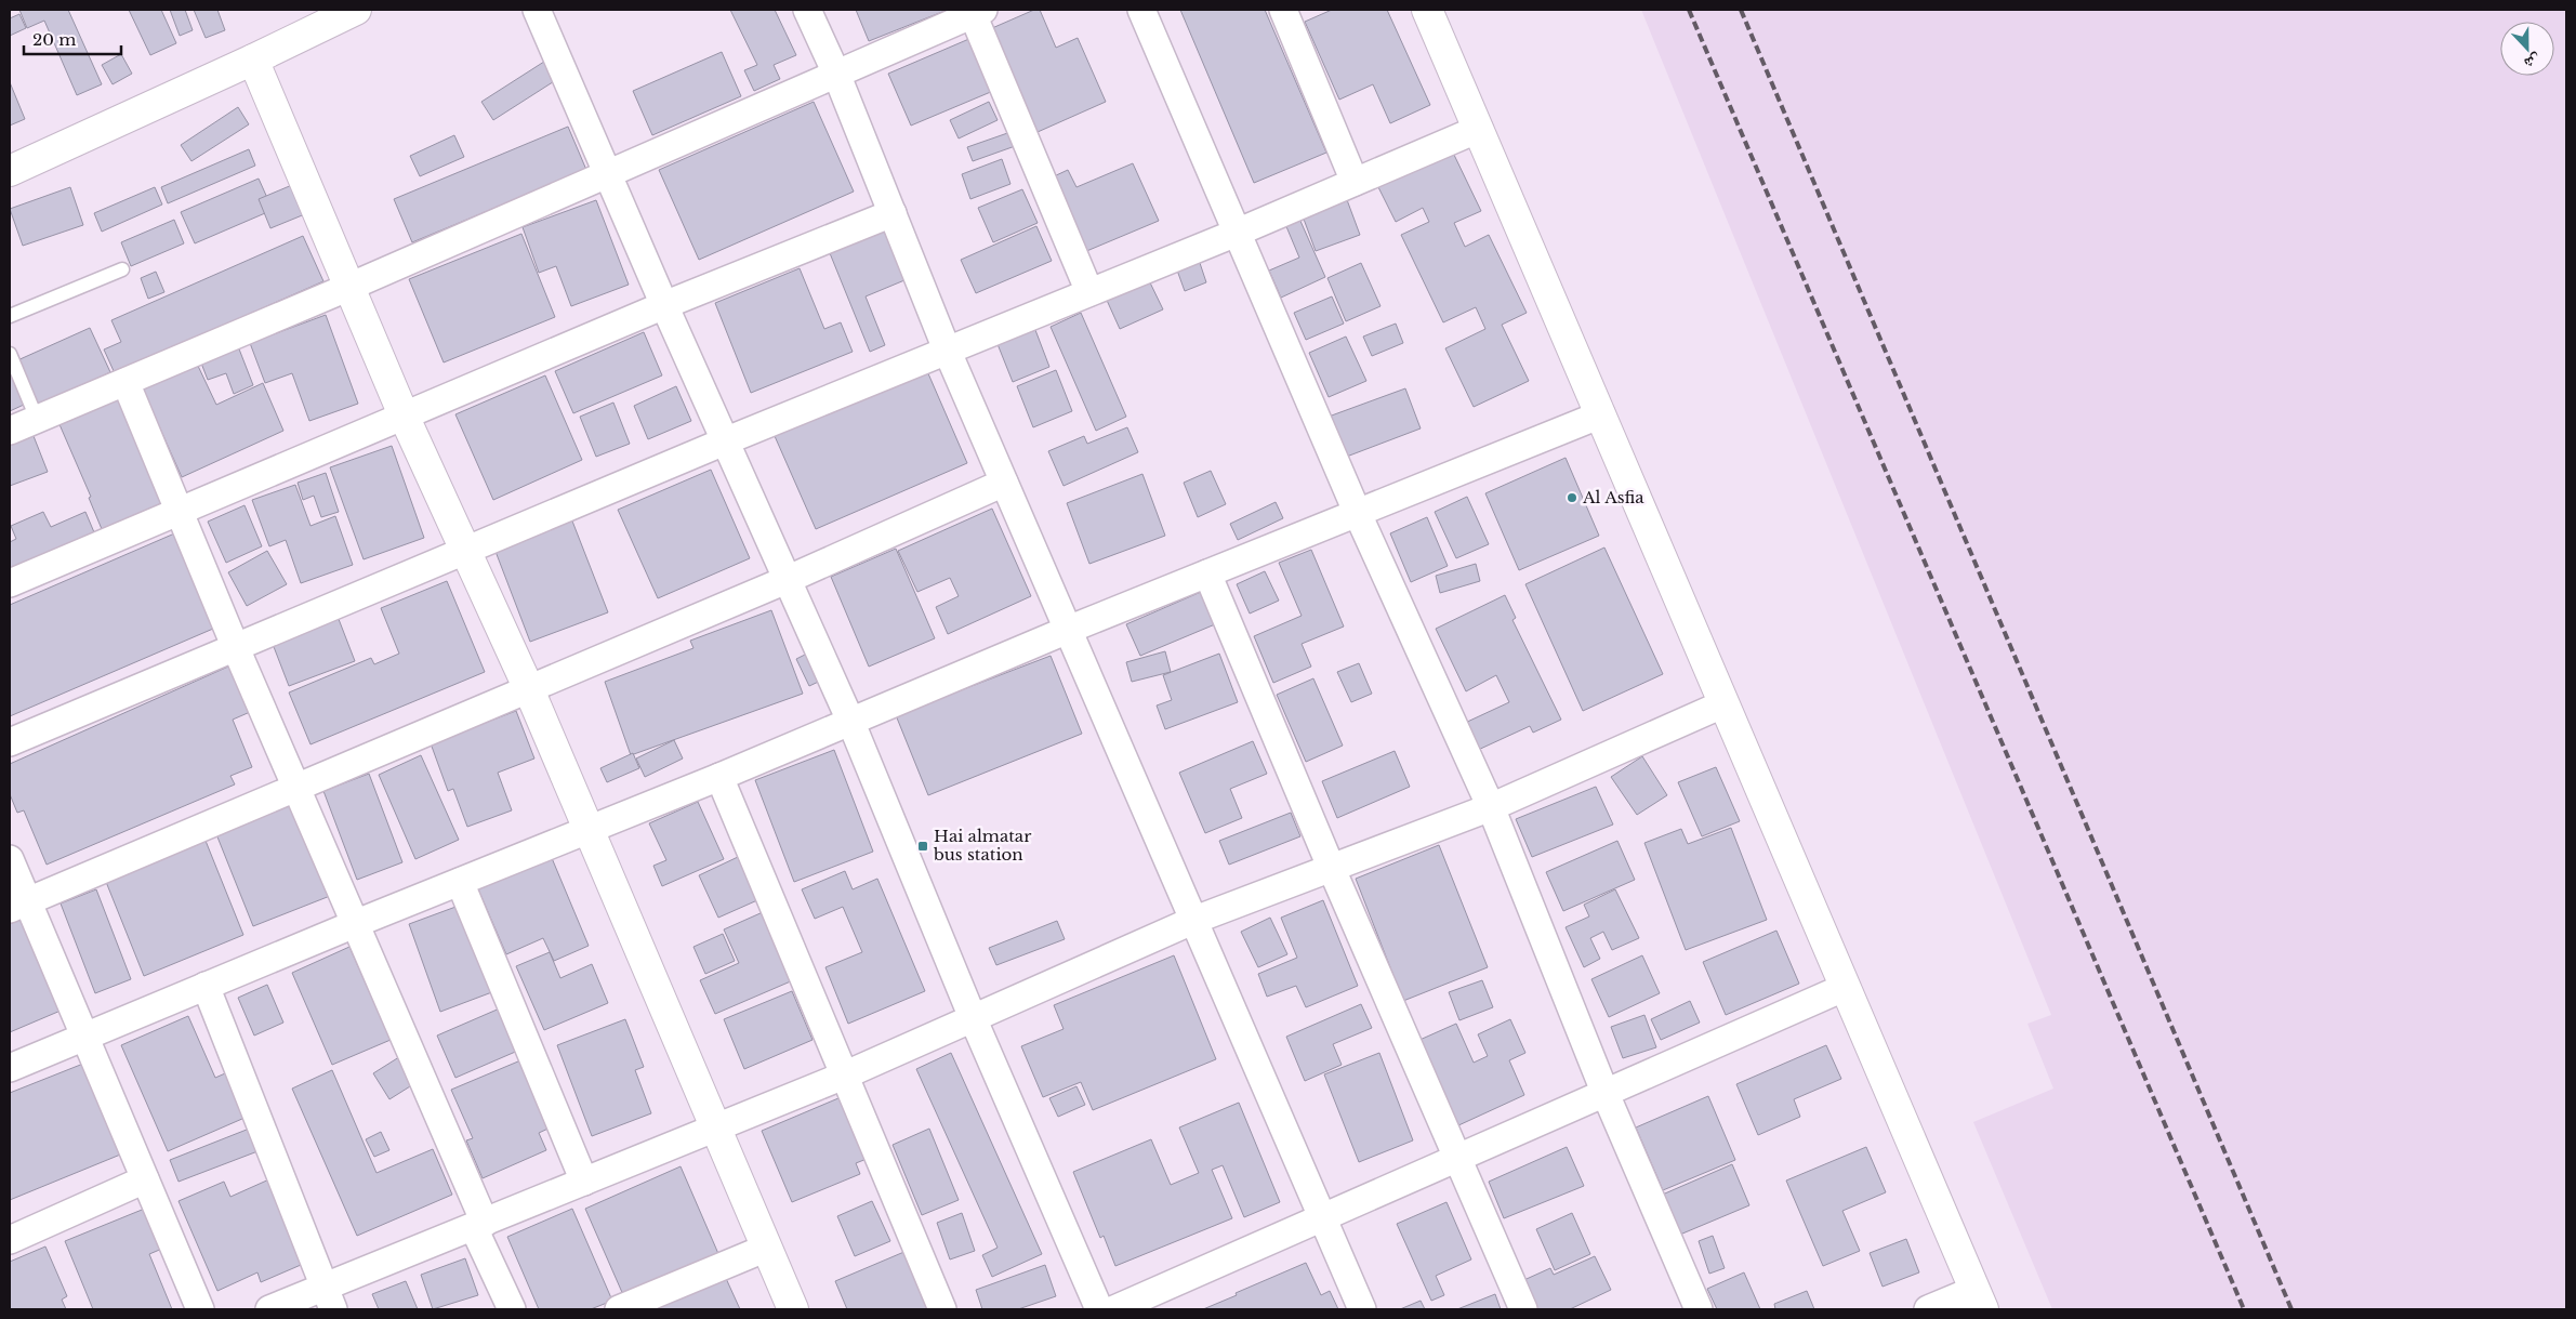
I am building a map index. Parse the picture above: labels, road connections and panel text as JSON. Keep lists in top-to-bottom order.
{
  "places": {
    "other": ["Al Asfia"],
    "transit": ["Hai almatar bus station"]
  },
  "scale_bar": "20 m",
  "north": "bottom"
}
